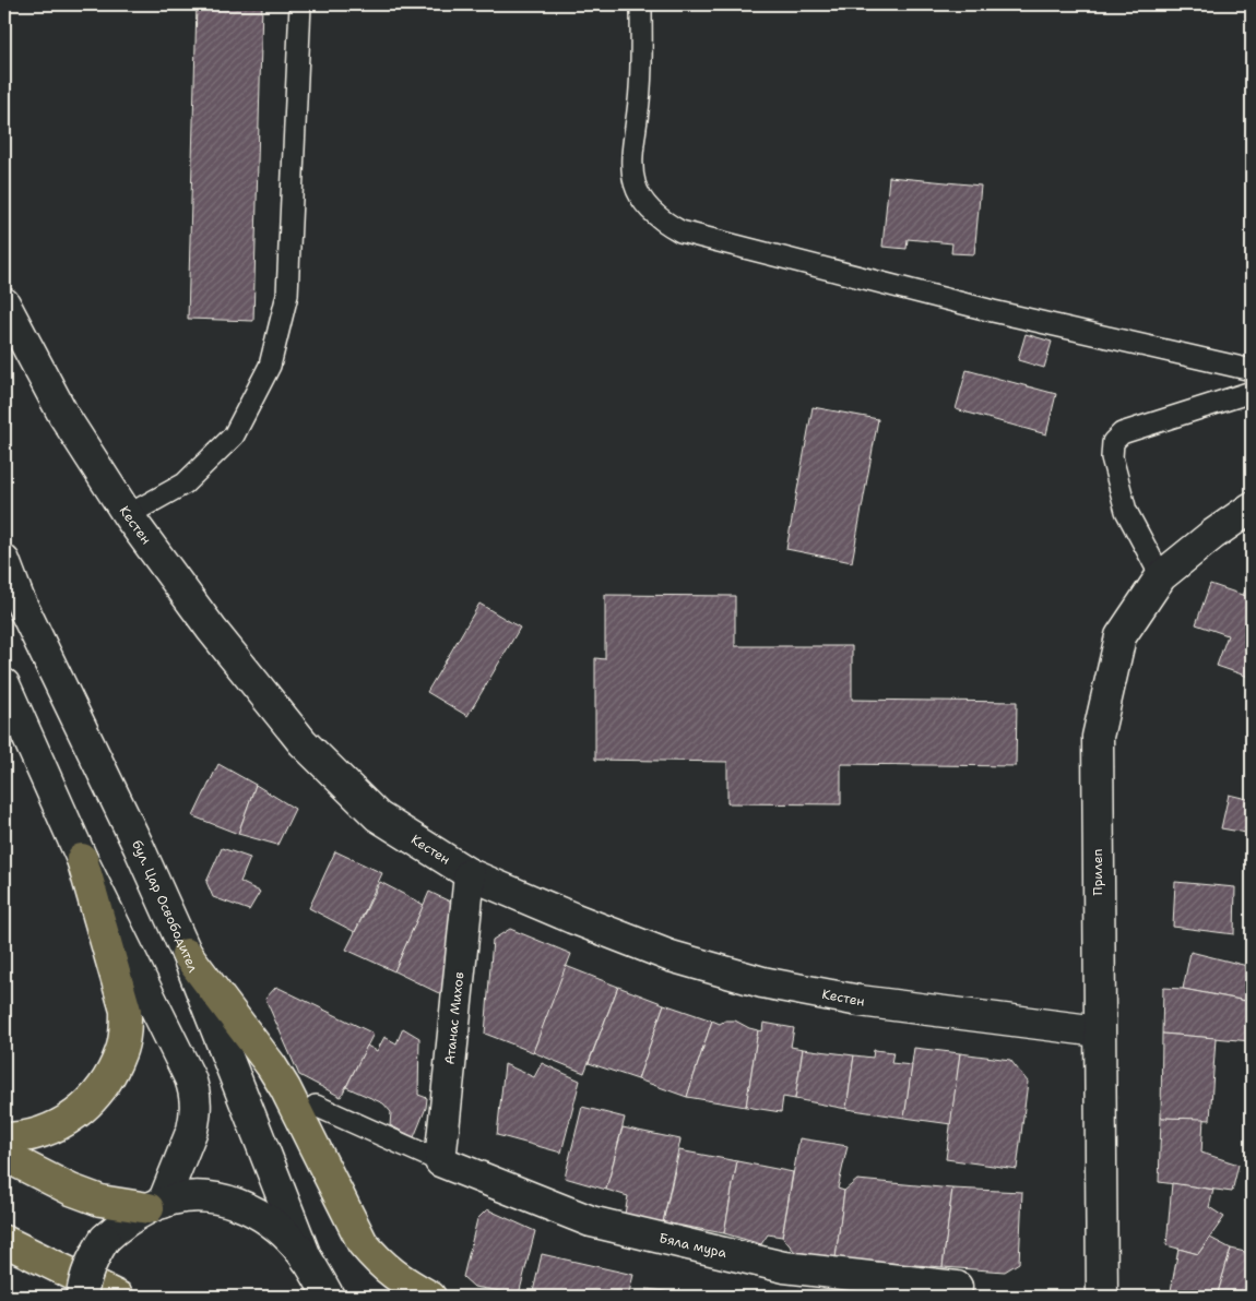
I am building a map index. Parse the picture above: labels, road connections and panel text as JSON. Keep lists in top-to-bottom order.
{
  "streets": {
    "street": [
      "Кестен",
      "Прилеп",
      "бул. Цар Освободител",
      "Атанас Михов",
      "Бяла мура"
    ]
  },
  "crossings": [
    ["Кестен", "Прилеп"],
    ["Кестен", "Атанас Михов"],
    ["Атанас Михов", "Бяла мура"]
  ]
}
